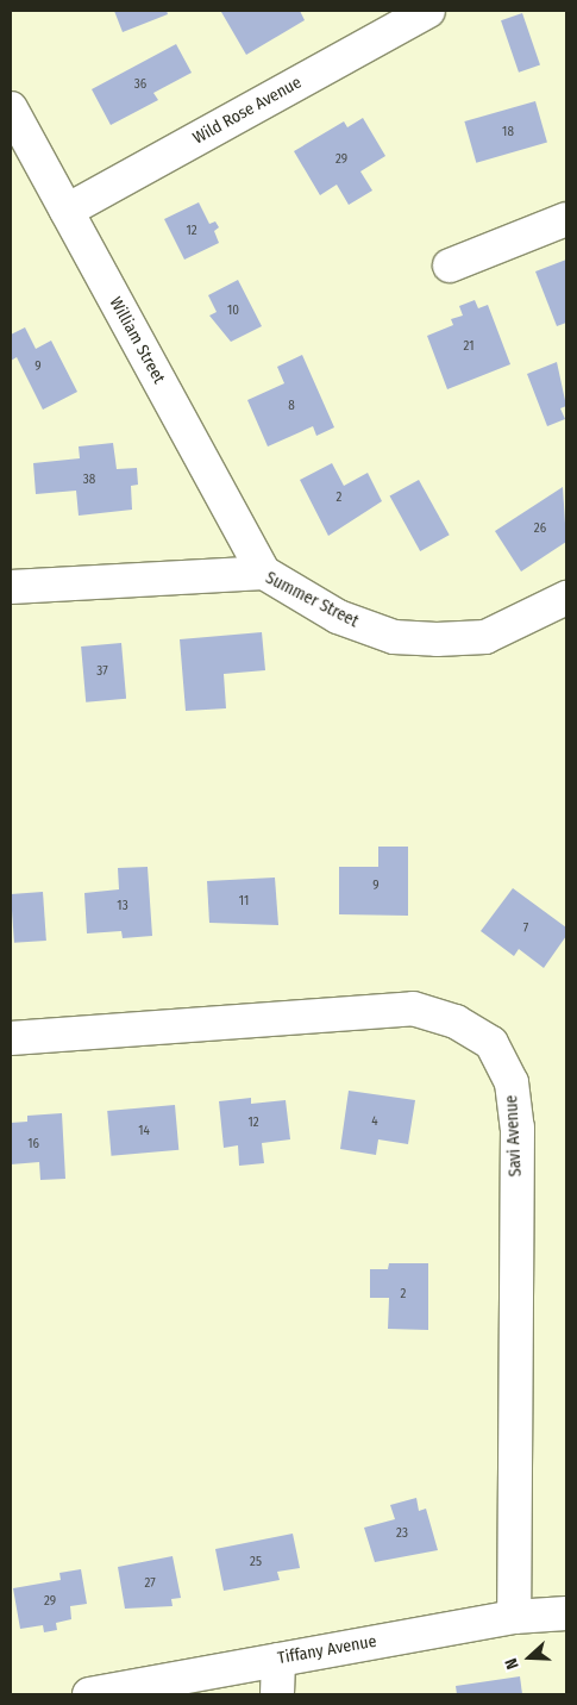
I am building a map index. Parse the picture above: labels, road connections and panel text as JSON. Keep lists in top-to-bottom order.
{
  "streets": {
    "street": [
      "Wild Rose Avenue",
      "William Street",
      "Summer Street",
      "Savi Avenue",
      "Tiffany Avenue"
    ]
  },
  "crossings": [
    ["Wild Rose Avenue", "William Street"],
    ["William Street", "Summer Street"],
    ["Savi Avenue", "Tiffany Avenue"]
  ],
  "house_numbers": [
    "36",
    "18",
    "29",
    "12",
    "10",
    "21",
    "9",
    "8",
    "38",
    "2",
    "26",
    "37",
    "9",
    "11",
    "13",
    "7",
    "4",
    "12",
    "14",
    "16",
    "2",
    "23",
    "25",
    "27",
    "29"
  ],
  "north": "left"
}
